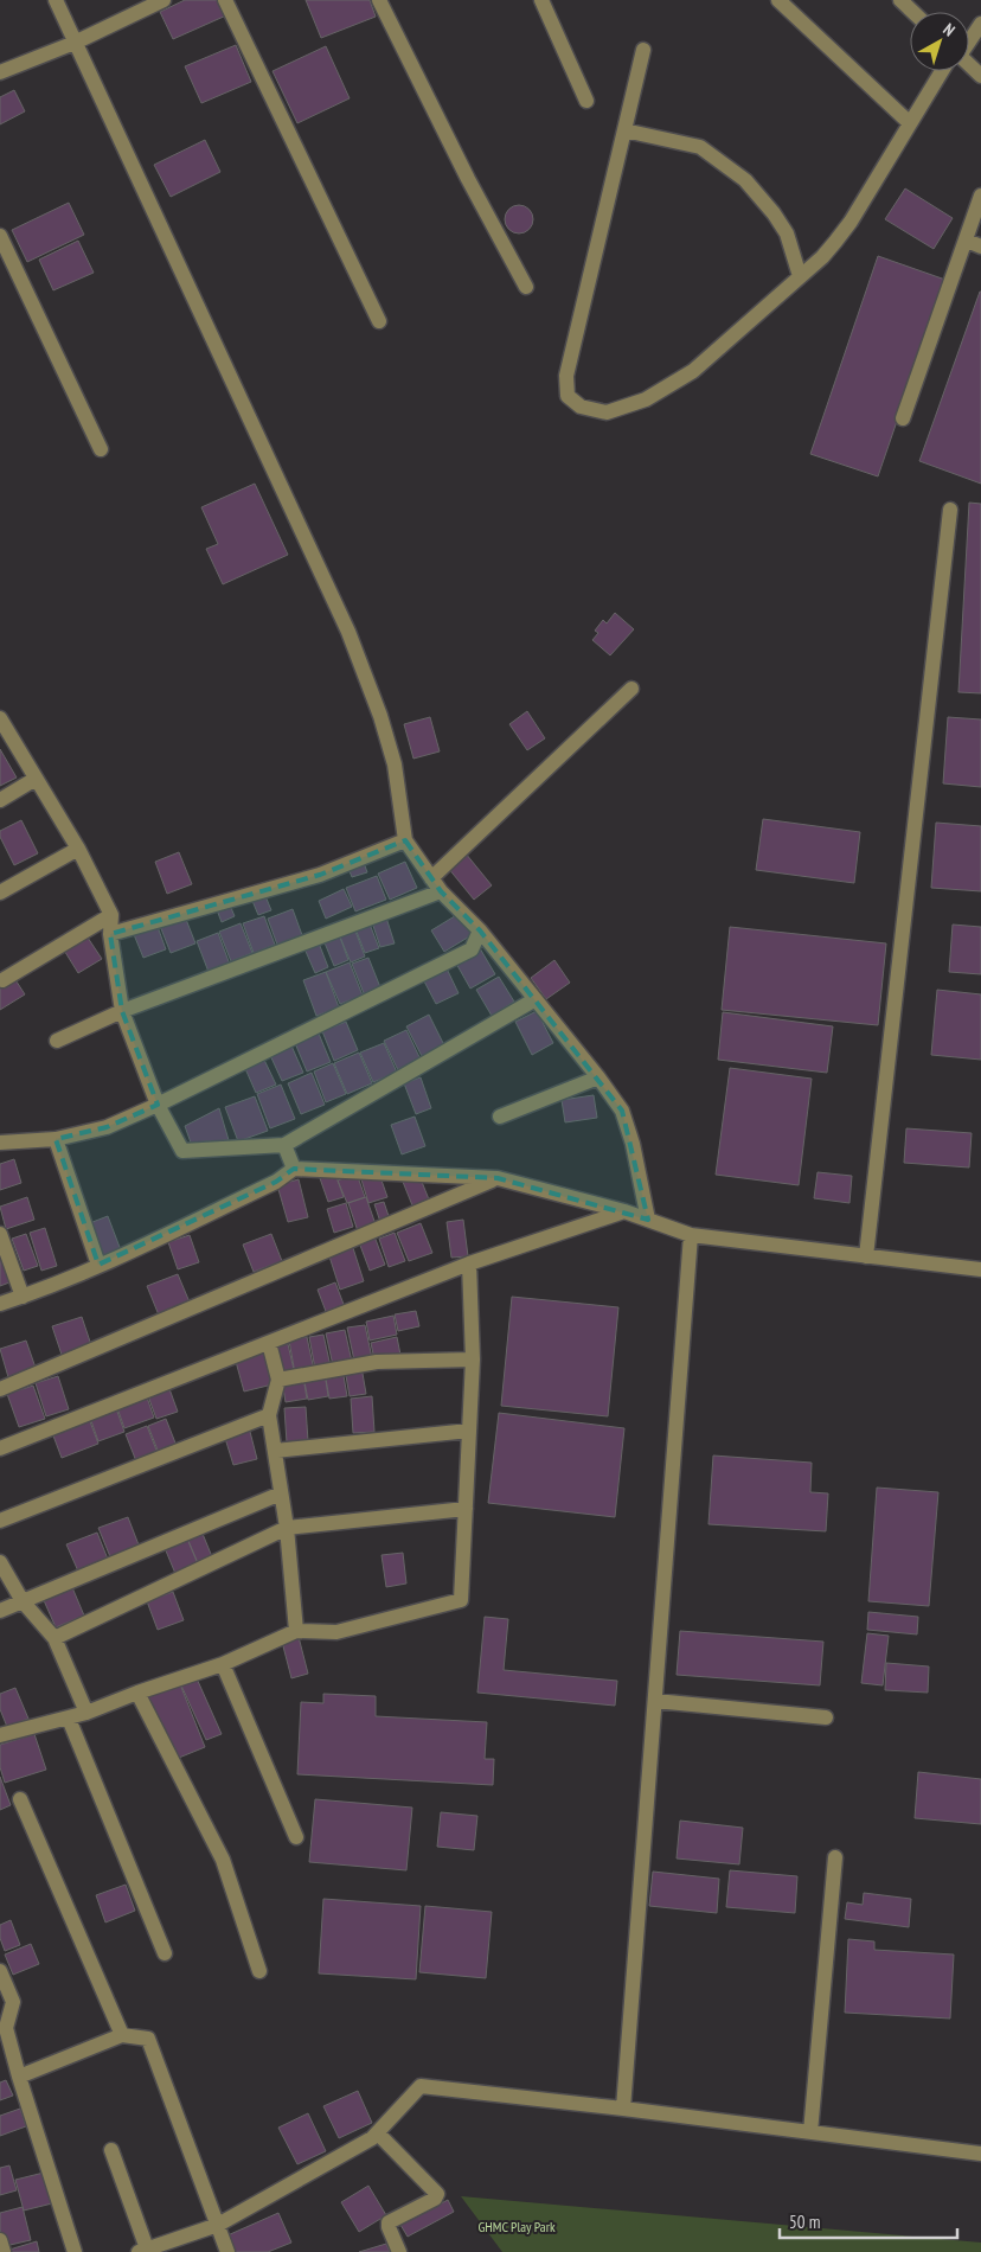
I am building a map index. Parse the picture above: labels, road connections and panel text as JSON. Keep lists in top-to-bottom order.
{
  "parks": ["GHMC Play Park"],
  "scale_bar": "50 m",
  "north": "top right"
}
